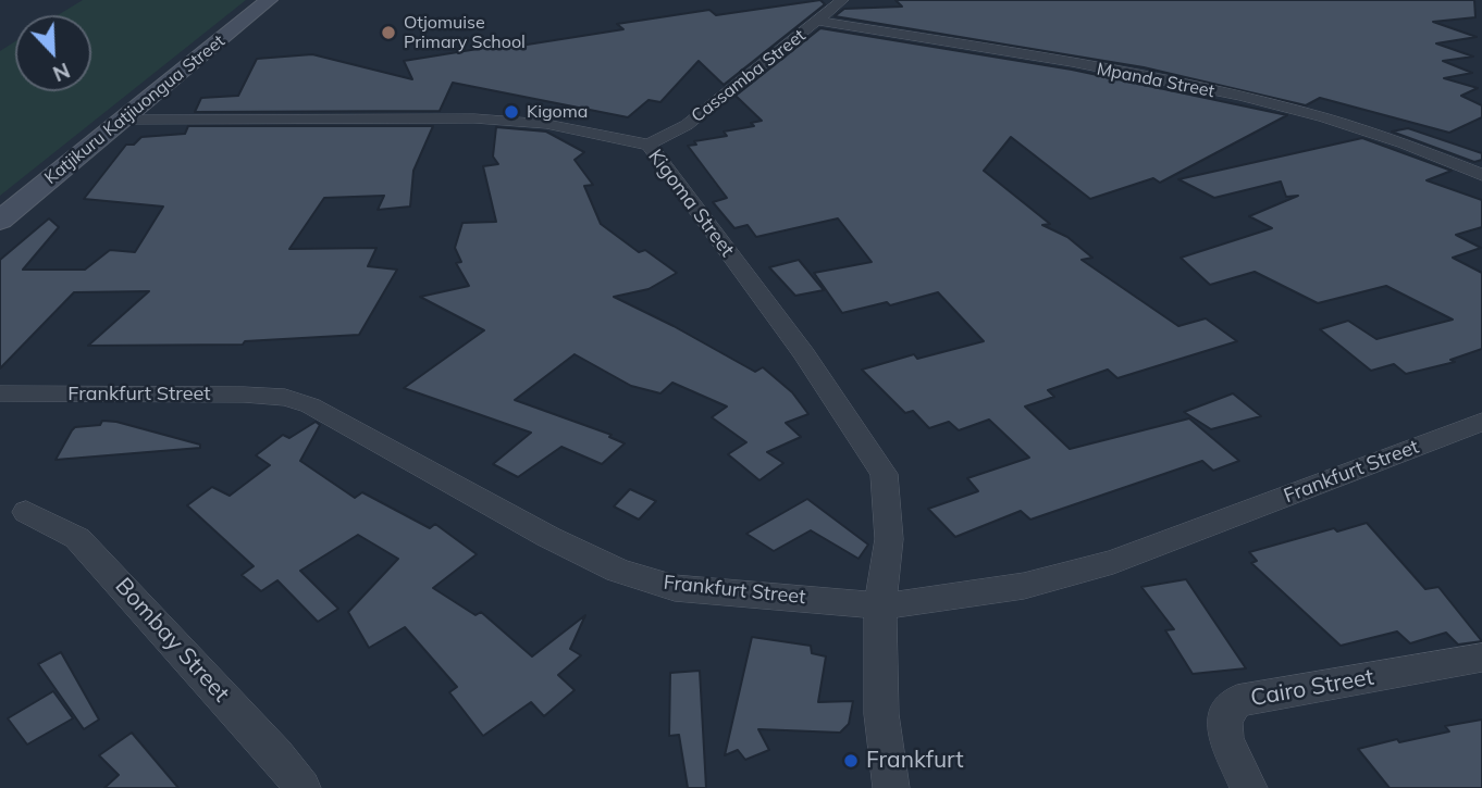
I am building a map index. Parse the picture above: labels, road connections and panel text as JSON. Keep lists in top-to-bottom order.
{
  "streets": {
    "street": [
      "Cassamba Street",
      "Mpanda Street",
      "Katjikuru Katjiuongua Street",
      "Kigoma Street",
      "Frankfurt Street",
      "Bombay Street",
      "Cairo Street"
    ]
  },
  "crossings": [
    ["Cassamba Street", "Mpanda Street"],
    ["Cassamba Street", "Kigoma Street"],
    ["Katjikuru Katjiuongua Street", "Kigoma Street"],
    ["Kigoma Street", "Frankfurt Street"]
  ],
  "places": ["Otjomuise Primary School", "Kigoma", "Frankfurt"],
  "north": "bottom right"
}
